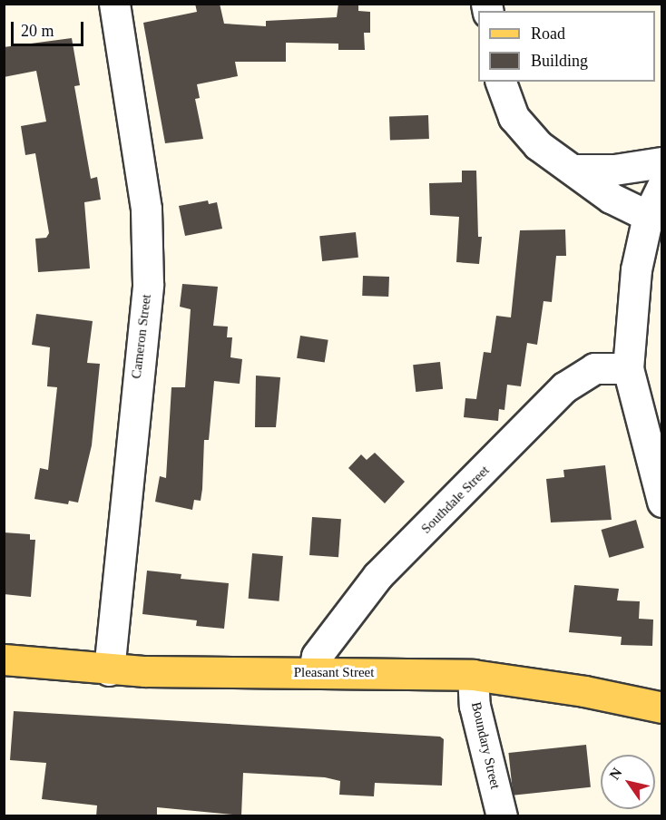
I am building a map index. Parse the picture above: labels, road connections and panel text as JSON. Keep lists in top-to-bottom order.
{
  "streets": {
    "main road": ["Pleasant Street"],
    "street": ["Cameron Street", "Southdale Street", "Boundary Street"]
  },
  "crossings": [
    ["Cameron Street", "Pleasant Street"],
    ["Southdale Street", "Pleasant Street"],
    ["Pleasant Street", "Boundary Street"]
  ],
  "legend": ["Road", "Building"],
  "scale_bar": "20 m",
  "north": "top left"
}
